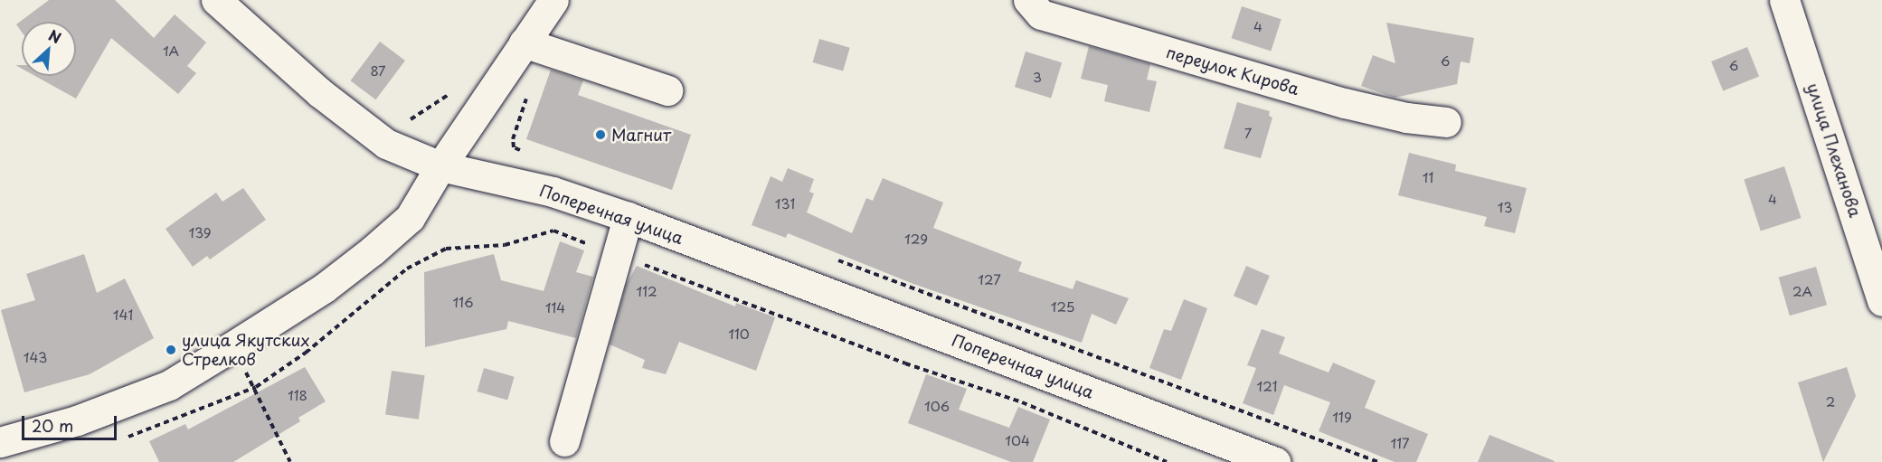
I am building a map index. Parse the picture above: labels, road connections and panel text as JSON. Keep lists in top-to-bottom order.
{
  "streets": {
    "main road": ["переулок Кирова", "улица Плеханова", "Поперечная улица"]
  },
  "places": ["Магнит", "улица Якутских Стрелков"],
  "house_numbers": [
    "4",
    "1А",
    "6",
    "6",
    "87",
    "3",
    "7",
    "11",
    "4",
    "131",
    "13",
    "139",
    "129",
    "127",
    "112",
    "2А",
    "116",
    "125",
    "114",
    "141",
    "110",
    "143",
    "121",
    "118",
    "2",
    "106",
    "119",
    "104",
    "117"
  ],
  "scale_bar": "20 m",
  "north": "top right"
}
